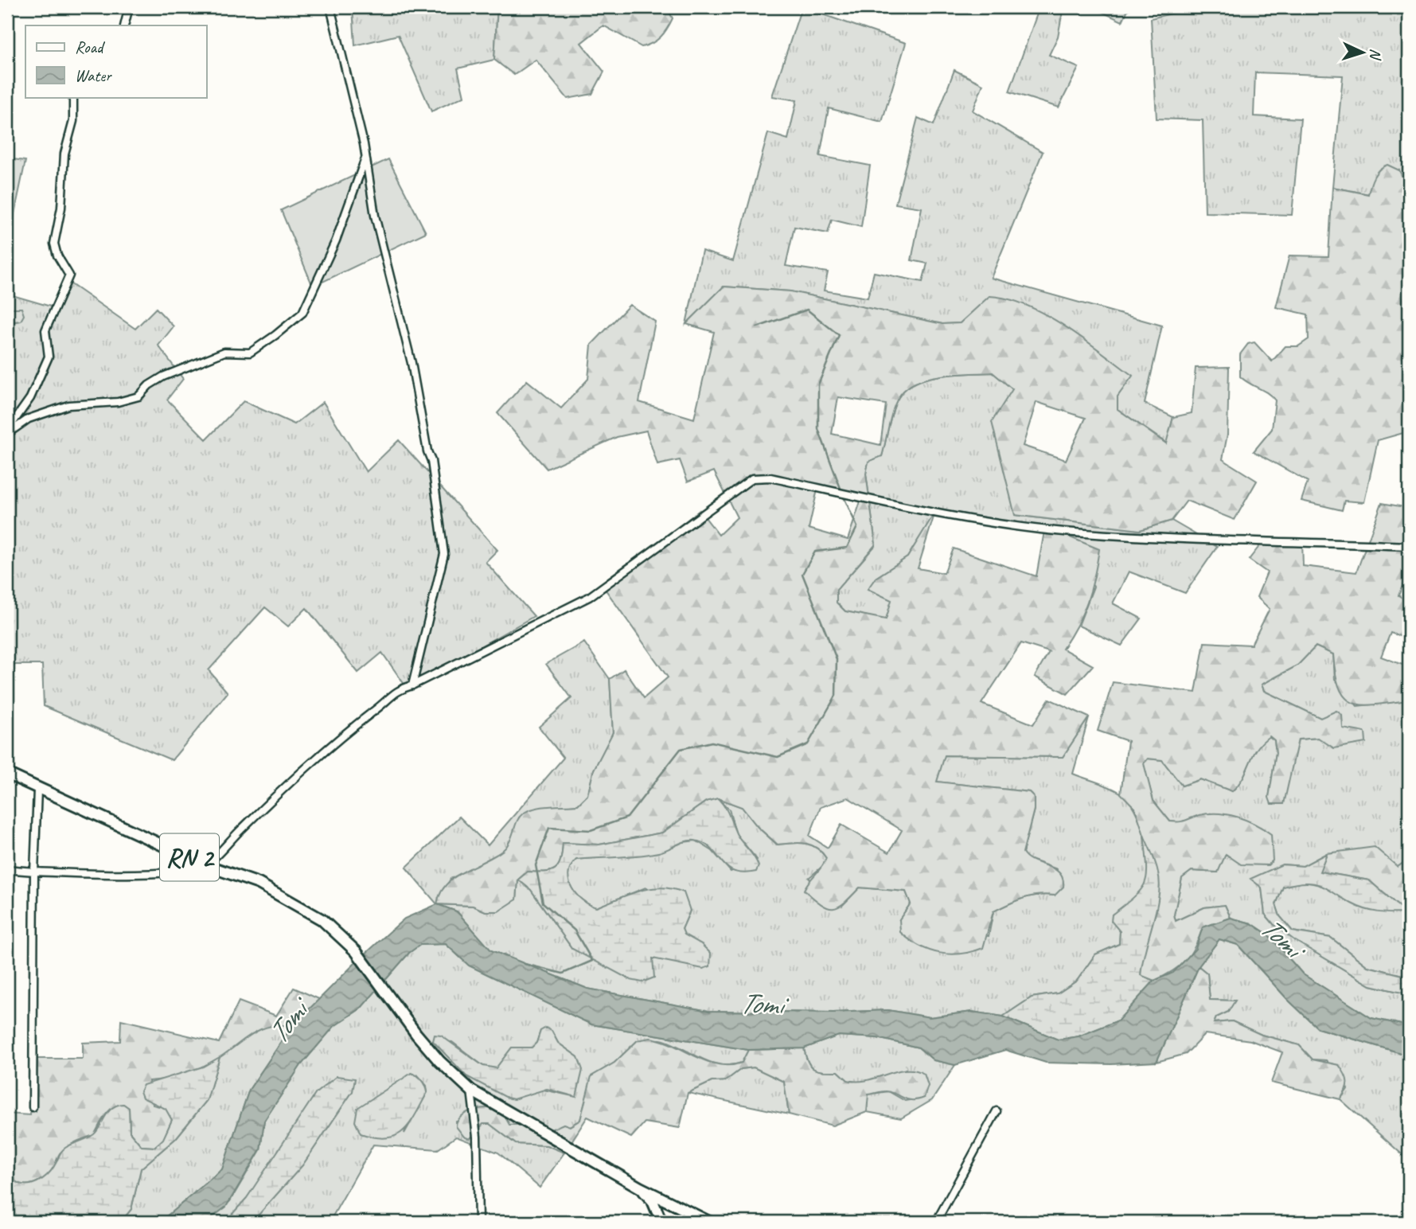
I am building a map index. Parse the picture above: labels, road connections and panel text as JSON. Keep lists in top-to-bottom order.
{
  "streets": {
    "main road": ["RN 2"]
  },
  "water": ["Tomi"],
  "legend": ["Road", "Water"],
  "north": "right"
}
